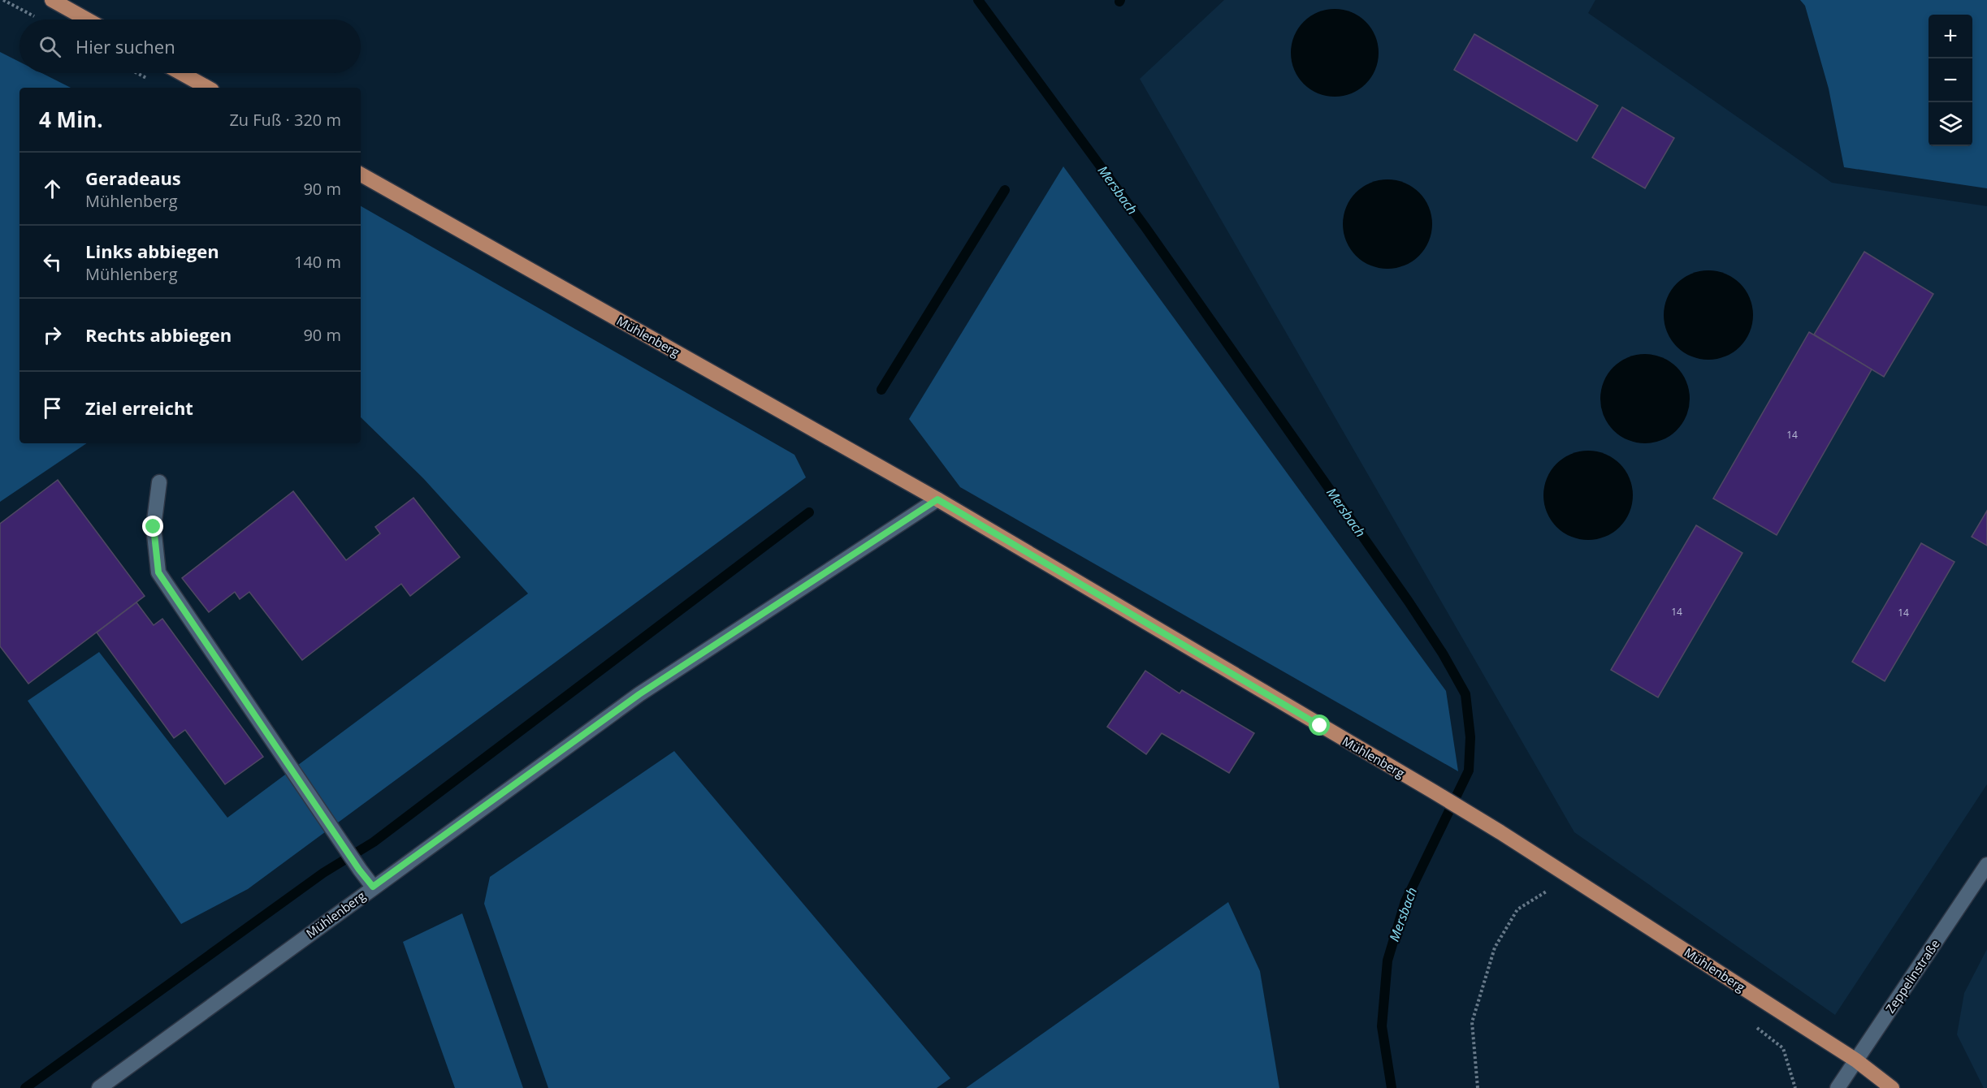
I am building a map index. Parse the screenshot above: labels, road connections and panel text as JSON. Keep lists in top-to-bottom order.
{
  "streets": {
    "main road": ["Mühlenberg"],
    "street": ["Zeppelinstraße"]
  },
  "crossings": [
    ["Mühlenberg", "Zeppelinstraße"]
  ],
  "water": ["Mersbach"],
  "house_numbers": ["14", "14", "14"],
  "page": {
    "map_buttons": ["+", "−"],
    "search": "Hier suchen",
    "heading": ["4 Min.", "Zu Fuß · 320 m"],
    "list": [
      ["Geradeaus", "Mühlenberg", "90 m"],
      ["Links abbiegen", "Mühlenberg", "140 m"],
      ["Rechts abbiegen", "90 m"],
      "Ziel erreicht"
    ]
  }
}
